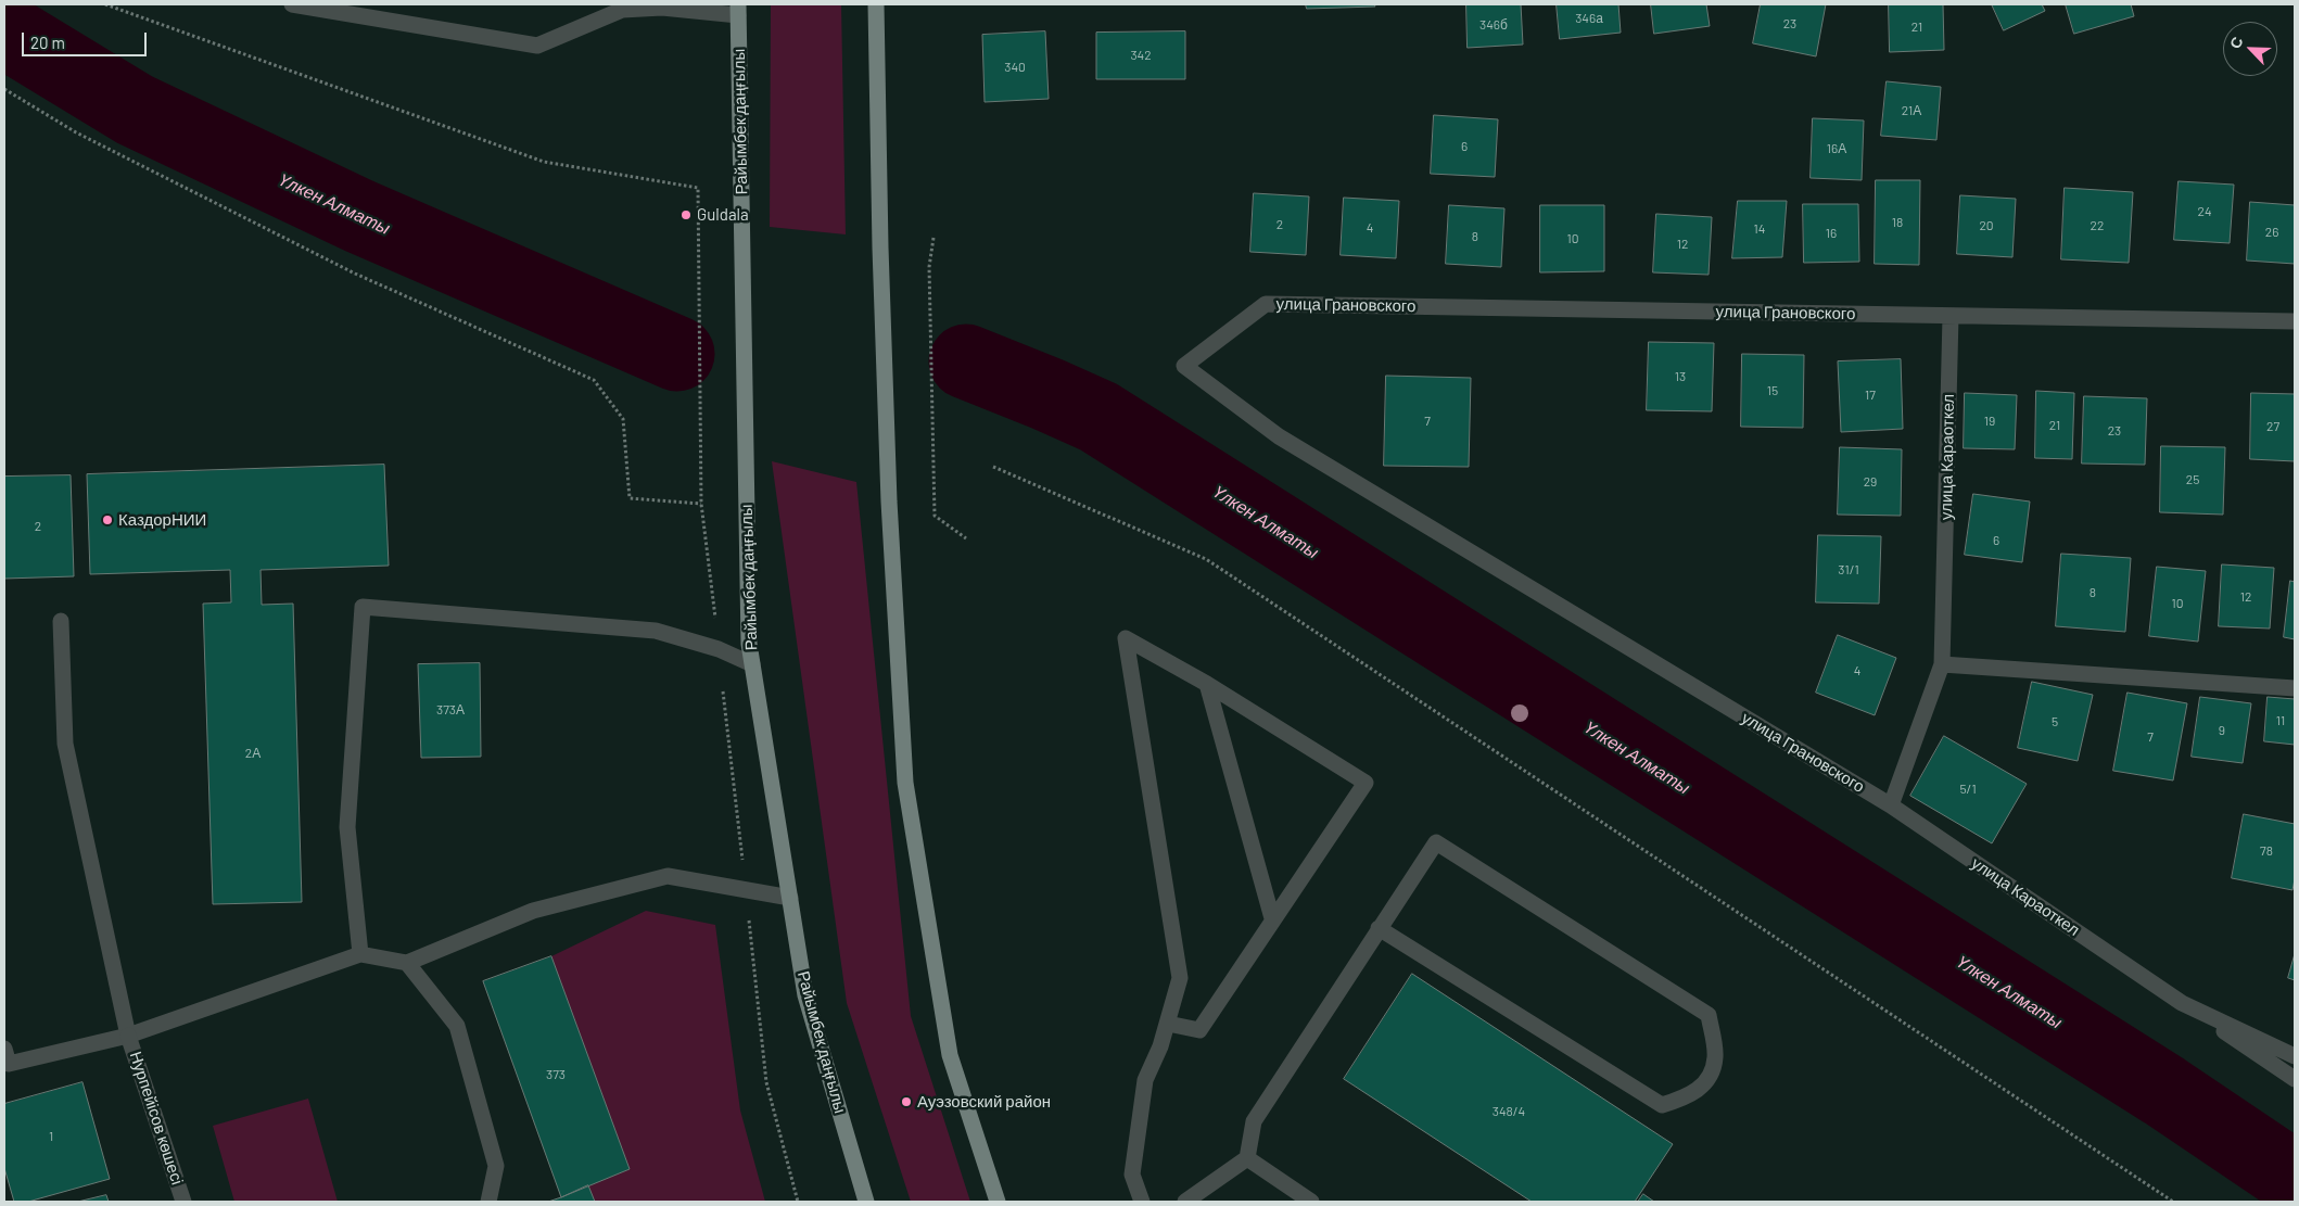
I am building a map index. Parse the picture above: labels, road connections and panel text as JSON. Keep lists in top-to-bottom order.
{
  "streets": {
    "main road": ["Райымбек даңғылы"],
    "street": ["улица Грановского", "улица Караоткел", "Нурпейісов көшесі"]
  },
  "crossings": [
    ["улица Грановского", "улица Караоткел"]
  ],
  "water": ["Үлкен Алматы"],
  "places": ["Guldala", "КаздорНИИ", "Ауэзовский район"],
  "house_numbers": [
    "346а",
    "23",
    "346б",
    "21",
    "342",
    "340",
    "21А",
    "6",
    "16А",
    "24",
    "18",
    "2",
    "20",
    "22",
    "4",
    "14",
    "26",
    "16",
    "8",
    "10",
    "12",
    "13",
    "15",
    "17",
    "7",
    "19",
    "21",
    "27",
    "23",
    "25",
    "29",
    "2",
    "6",
    "31/1",
    "8",
    "12",
    "10",
    "4",
    "373А",
    "11",
    "5",
    "9",
    "7",
    "2А",
    "5/1",
    "78",
    "373",
    "348/4",
    "1"
  ],
  "scale_bar": "20 m",
  "north": "top left"
}
